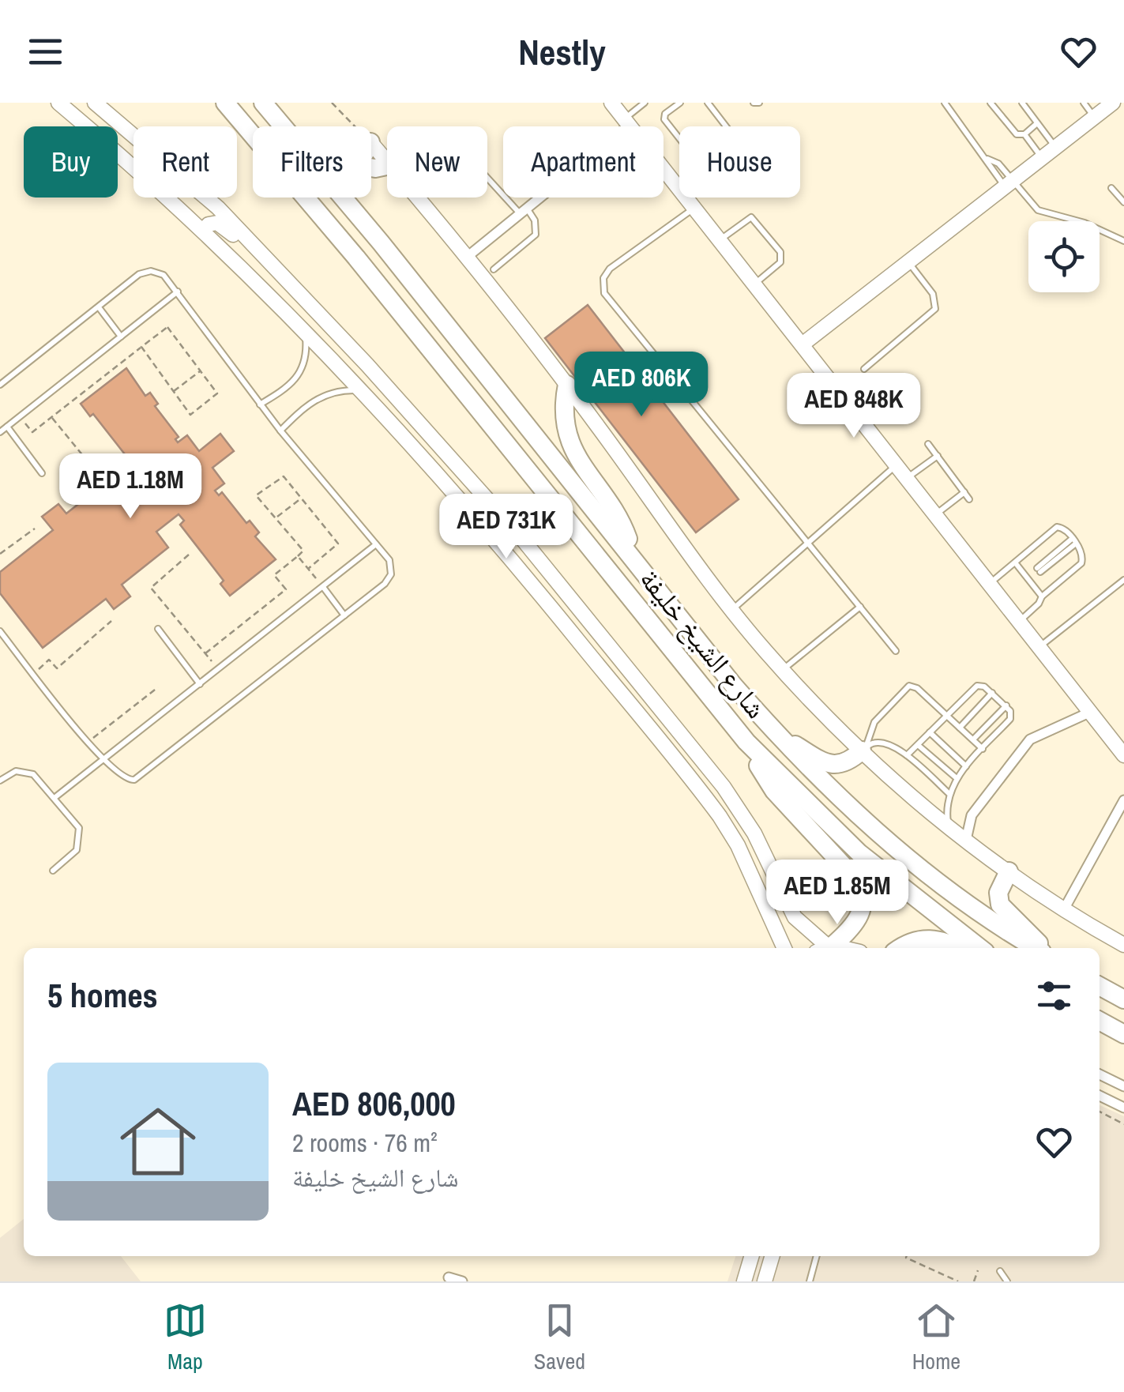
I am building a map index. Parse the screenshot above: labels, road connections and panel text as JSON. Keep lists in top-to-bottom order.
{
  "streets": {
    "highway": ["شارع الشيخ خليفة"]
  },
  "page": {
    "header": "Nestly",
    "chip": [
      "Buy",
      "Rent",
      "Filters",
      "New",
      "Apartment",
      "House"
    ],
    "price": [
      "AED 806K",
      "AED 848K",
      "AED 1.18M",
      "AED 731K",
      "AED 1.85M"
    ],
    "heading": "5 homes",
    "list": [
      {
        "name": "AED 806,000",
        "note": "2 rooms · 76 m² · شارع الشيخ خليفة"
      }
    ],
    "tabs": ["Map", "Saved", "Home"]
  }
}
